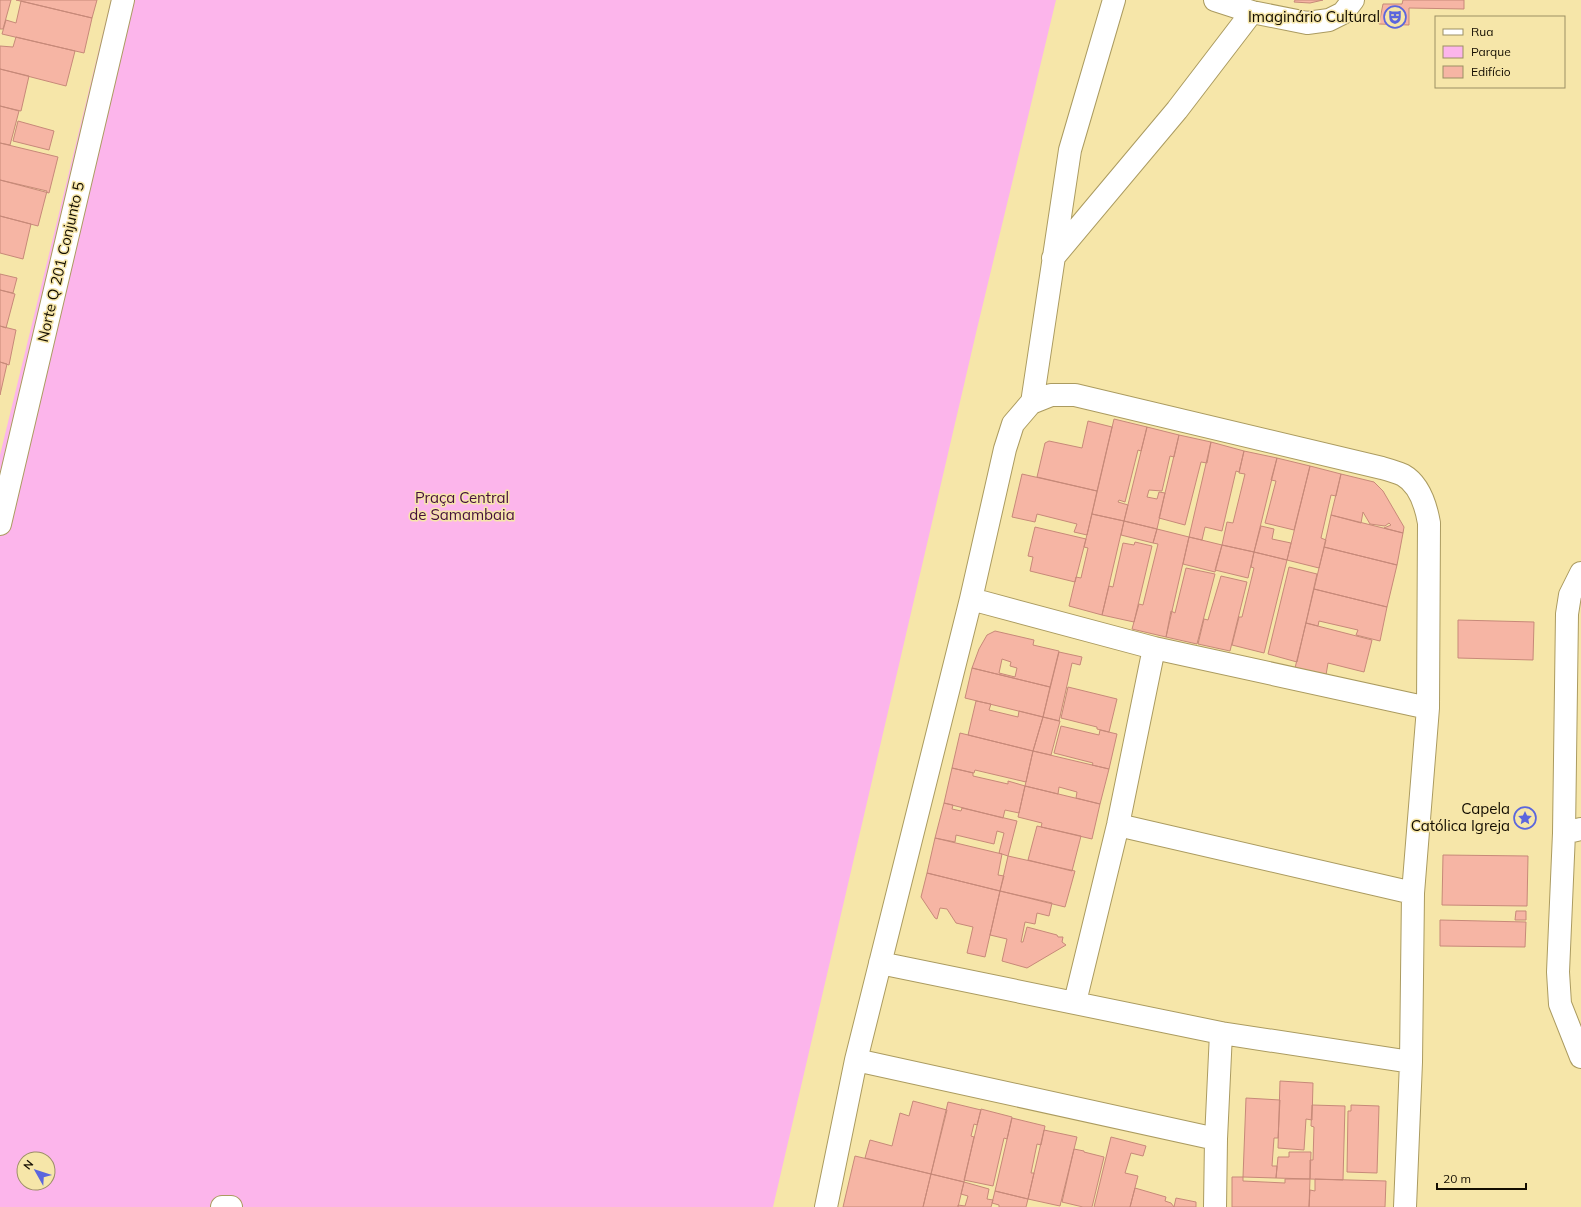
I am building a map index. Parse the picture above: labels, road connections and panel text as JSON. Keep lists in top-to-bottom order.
{
  "streets": {
    "street": ["Norte Q 201 Conjunto 5"]
  },
  "parks": ["Praça Central de Samambaia"],
  "places": {
    "theatre": ["Imaginário Cultural"],
    "place": ["Capela Católica Igreja"]
  },
  "legend": ["Rua", "Parque", "Edifício"],
  "scale_bar": "20 m",
  "north": "top left"
}
